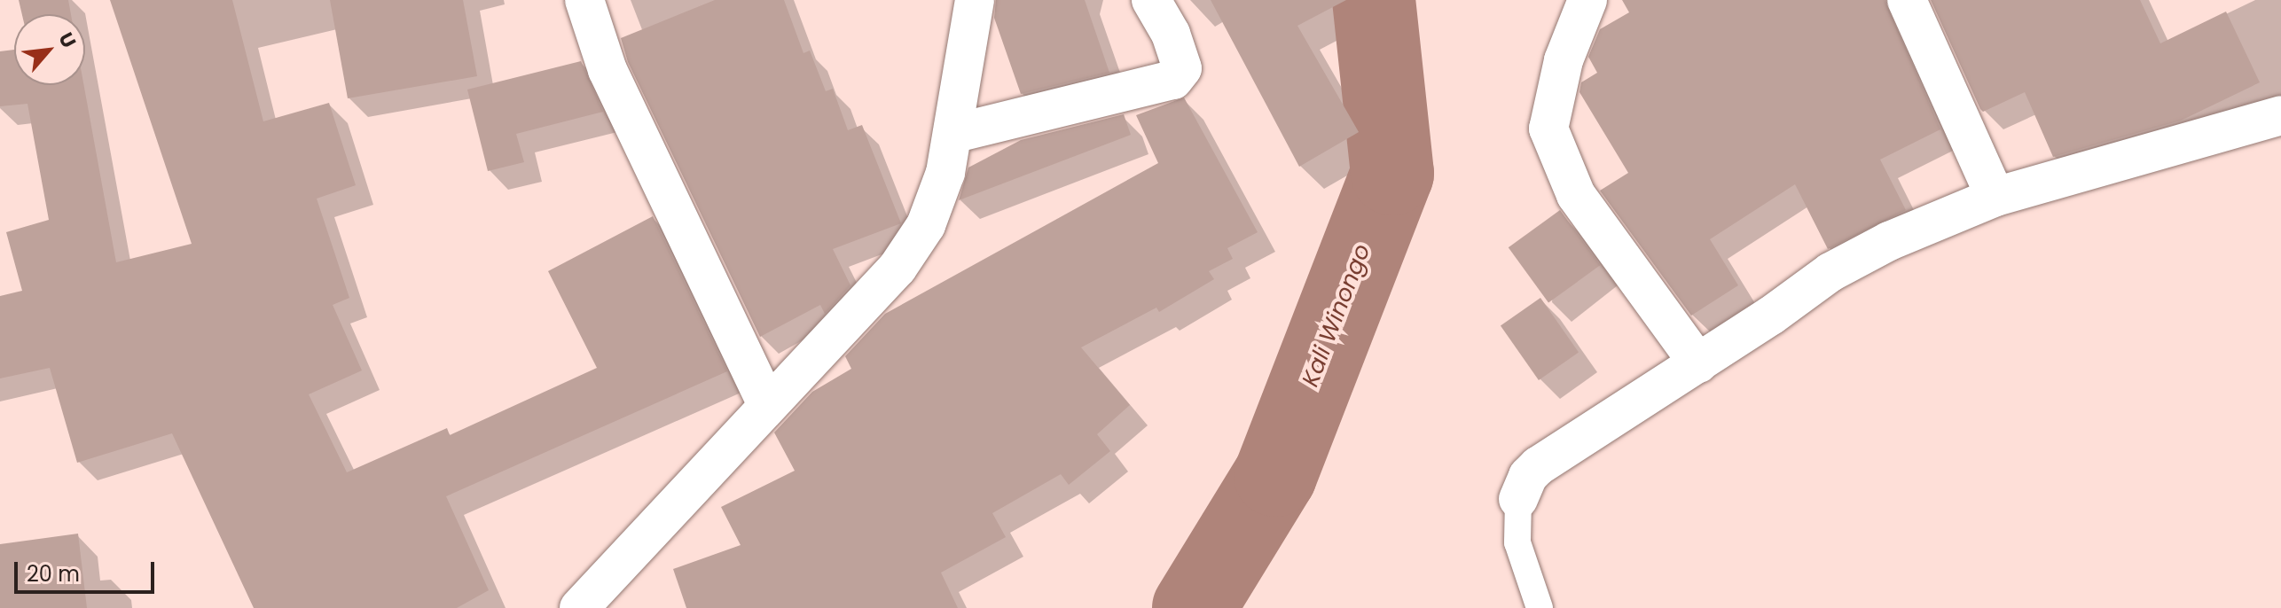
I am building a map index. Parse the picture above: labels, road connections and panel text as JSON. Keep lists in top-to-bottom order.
{
  "water": ["Kali Winongo"],
  "scale_bar": "20 m",
  "north": "top right"
}
